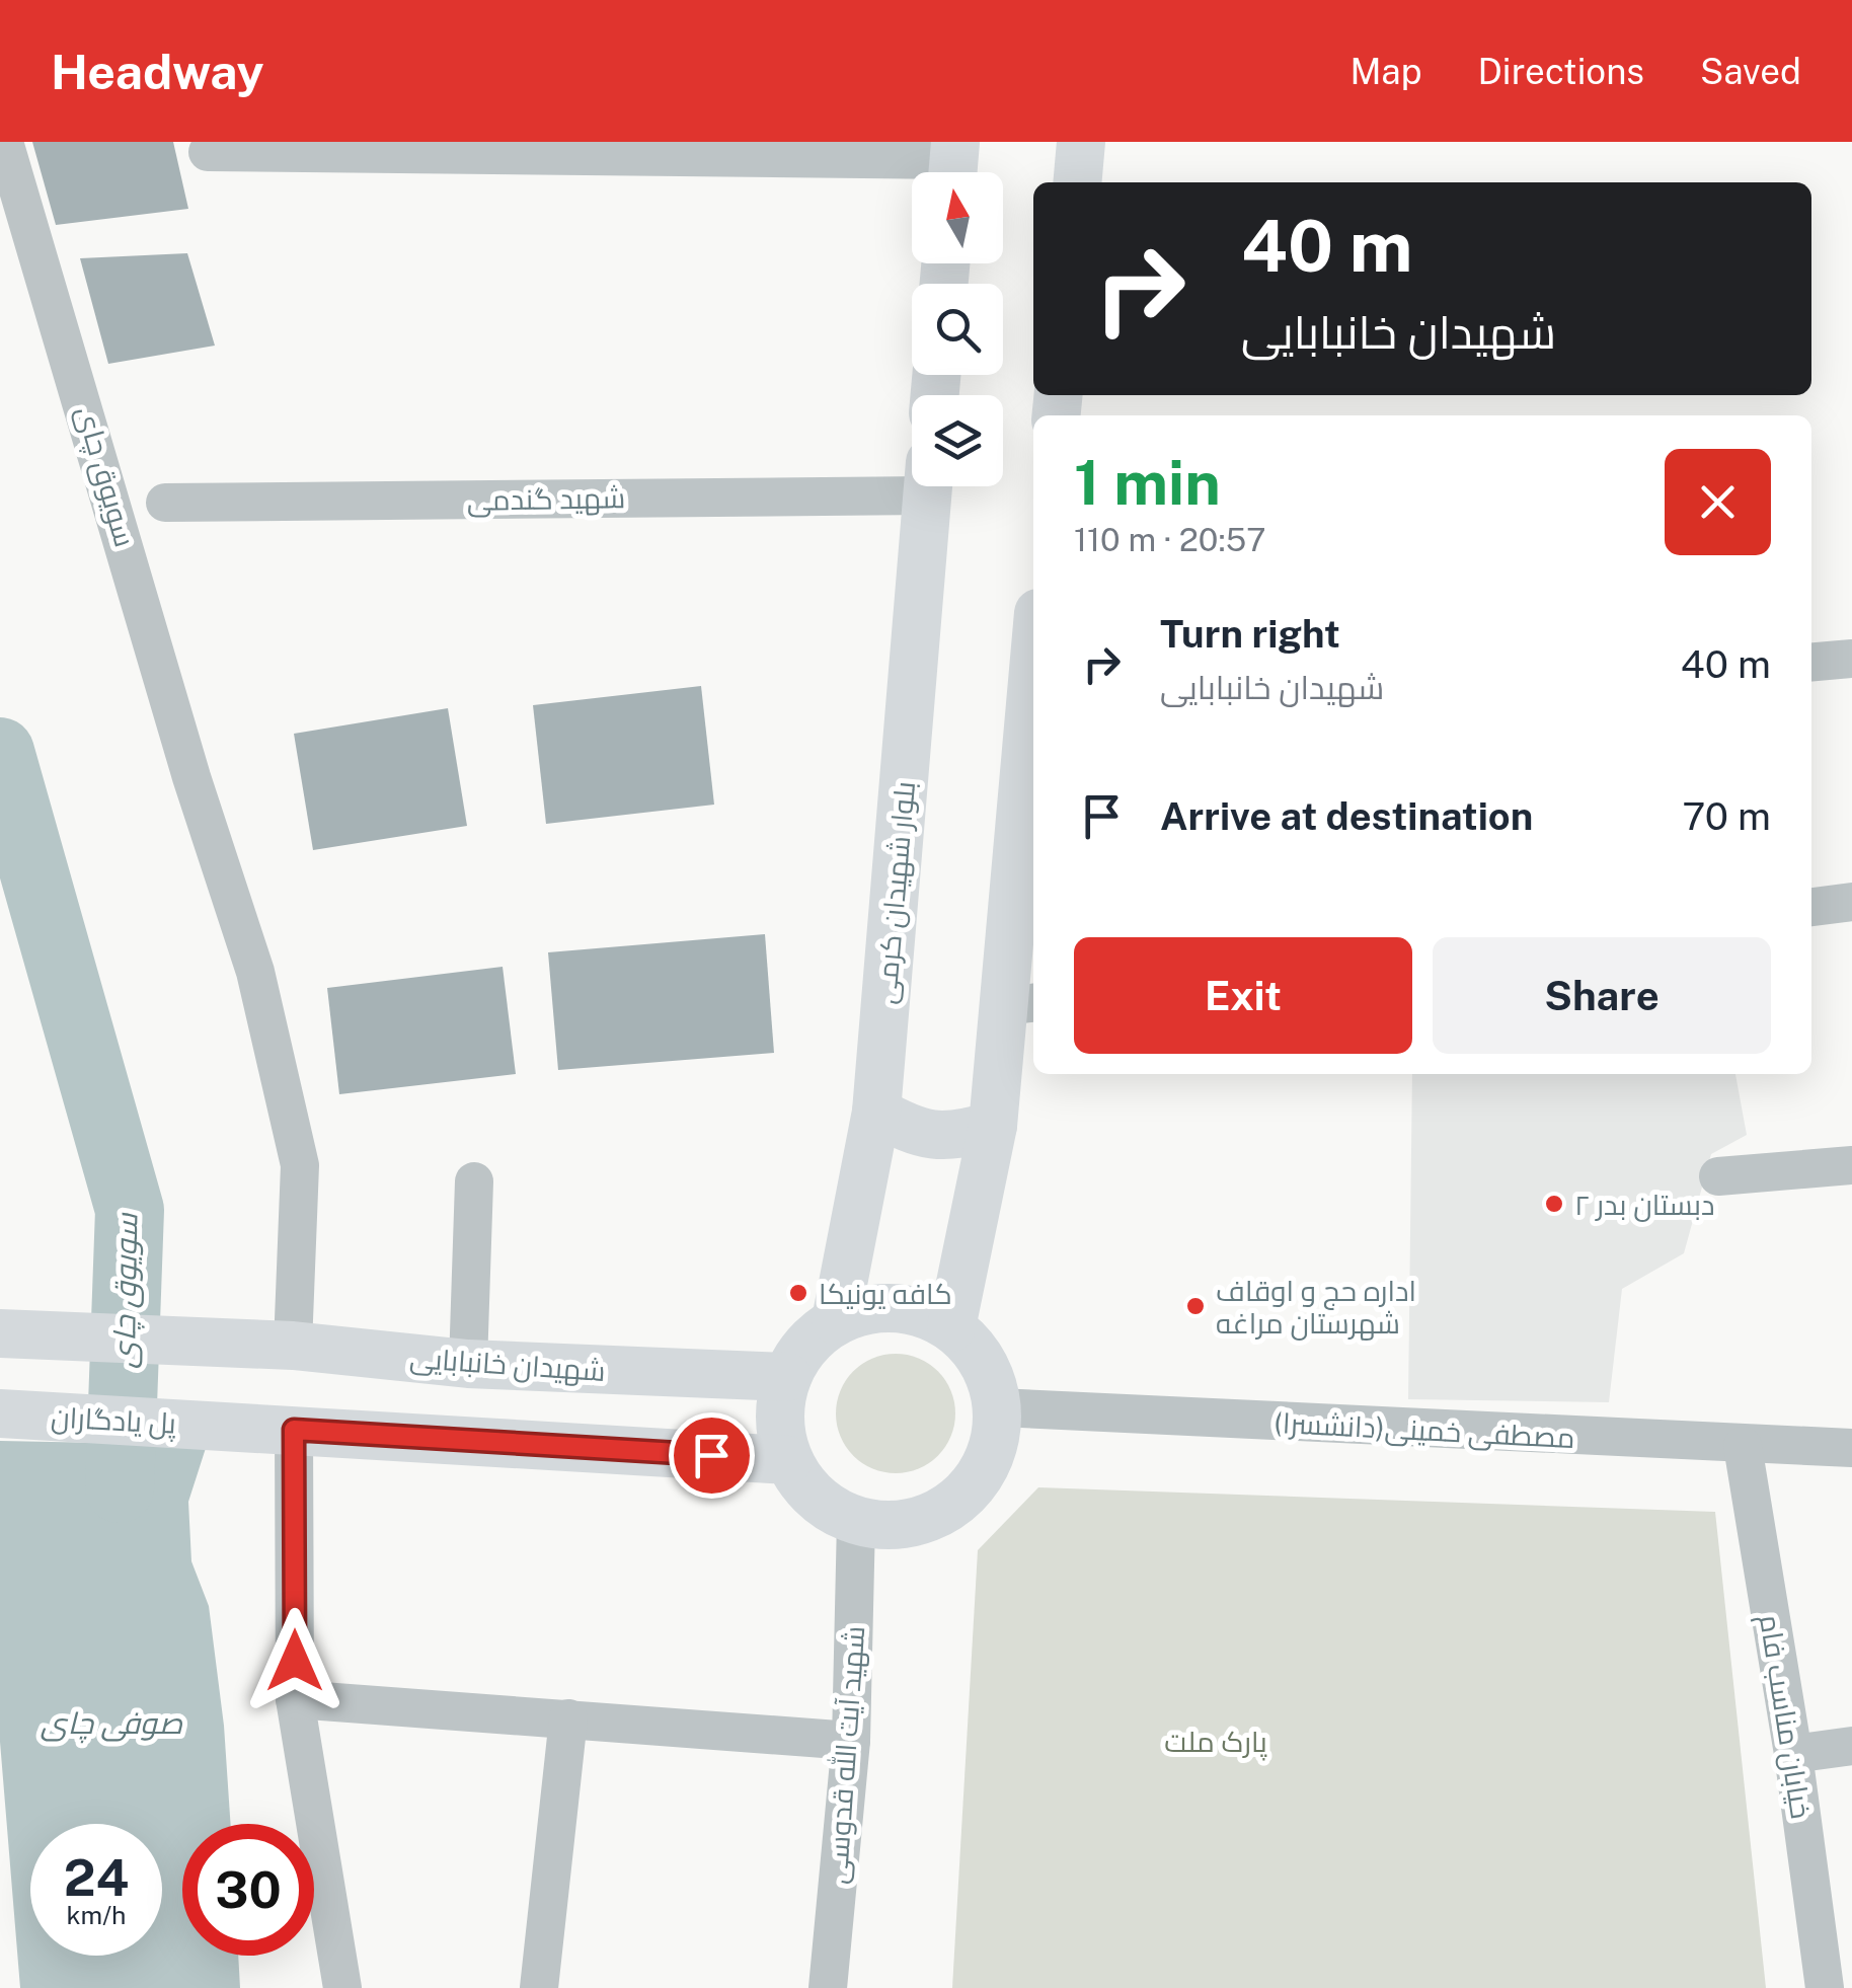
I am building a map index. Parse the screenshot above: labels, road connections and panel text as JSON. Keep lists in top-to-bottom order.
{
  "streets": {
    "main road": ["بلوار شهیدان کرمی", "شهیدان خانبابایی", "پل یادگاران"],
    "street": [
      "سویوق چای",
      "شهید گندمی",
      "(دانشسرا)مصطفی خمینی",
      "خیابان مناسب فام",
      "شهید آیت الله قدوسی"
    ]
  },
  "crossings": [
    ["سویوق چای", "شهیدان خانبابایی"],
    ["بلوار شهیدان کرمی", "شهیدان خانبابایی"],
    ["بلوار شهیدان کرمی", "(دانشسرا)مصطفی خمینی"],
    ["بلوار شهیدان کرمی", "شهید آیت الله قدوسی"],
    ["شهیدان خانبابایی", "(دانشسرا)مصطفی خمینی"],
    ["شهیدان خانبابایی", "شهید آیت الله قدوسی"],
    ["(دانشسرا)مصطفی خمینی", "خیابان مناسب فام"],
    ["(دانشسرا)مصطفی خمینی", "شهید آیت الله قدوسی"]
  ],
  "water": ["سویوق چای", "صوفی چای"],
  "parks": ["پارک ملت"],
  "places": ["دبستان بدر ۲", "کافه یونیکا", "اداره حج و اوقاف شهرستان مراغه"],
  "north": "top",
  "page": {
    "header": "Headway",
    "nav": ["Map", "Directions", "Saved"],
    "turn": ["40 m", "شهیدان خانبابایی"],
    "heading": ["1 min", "110 m · 20:57"],
    "list": [
      {
        "name": "Turn right",
        "note": "شهیدان خانبابایی",
        "value": "40 m"
      },
      {
        "name": "Arrive at destination",
        "value": "70 m"
      }
    ],
    "buttons": ["Exit", "Share"],
    "speed": "24 km/h",
    "limit": "30"
  }
}
